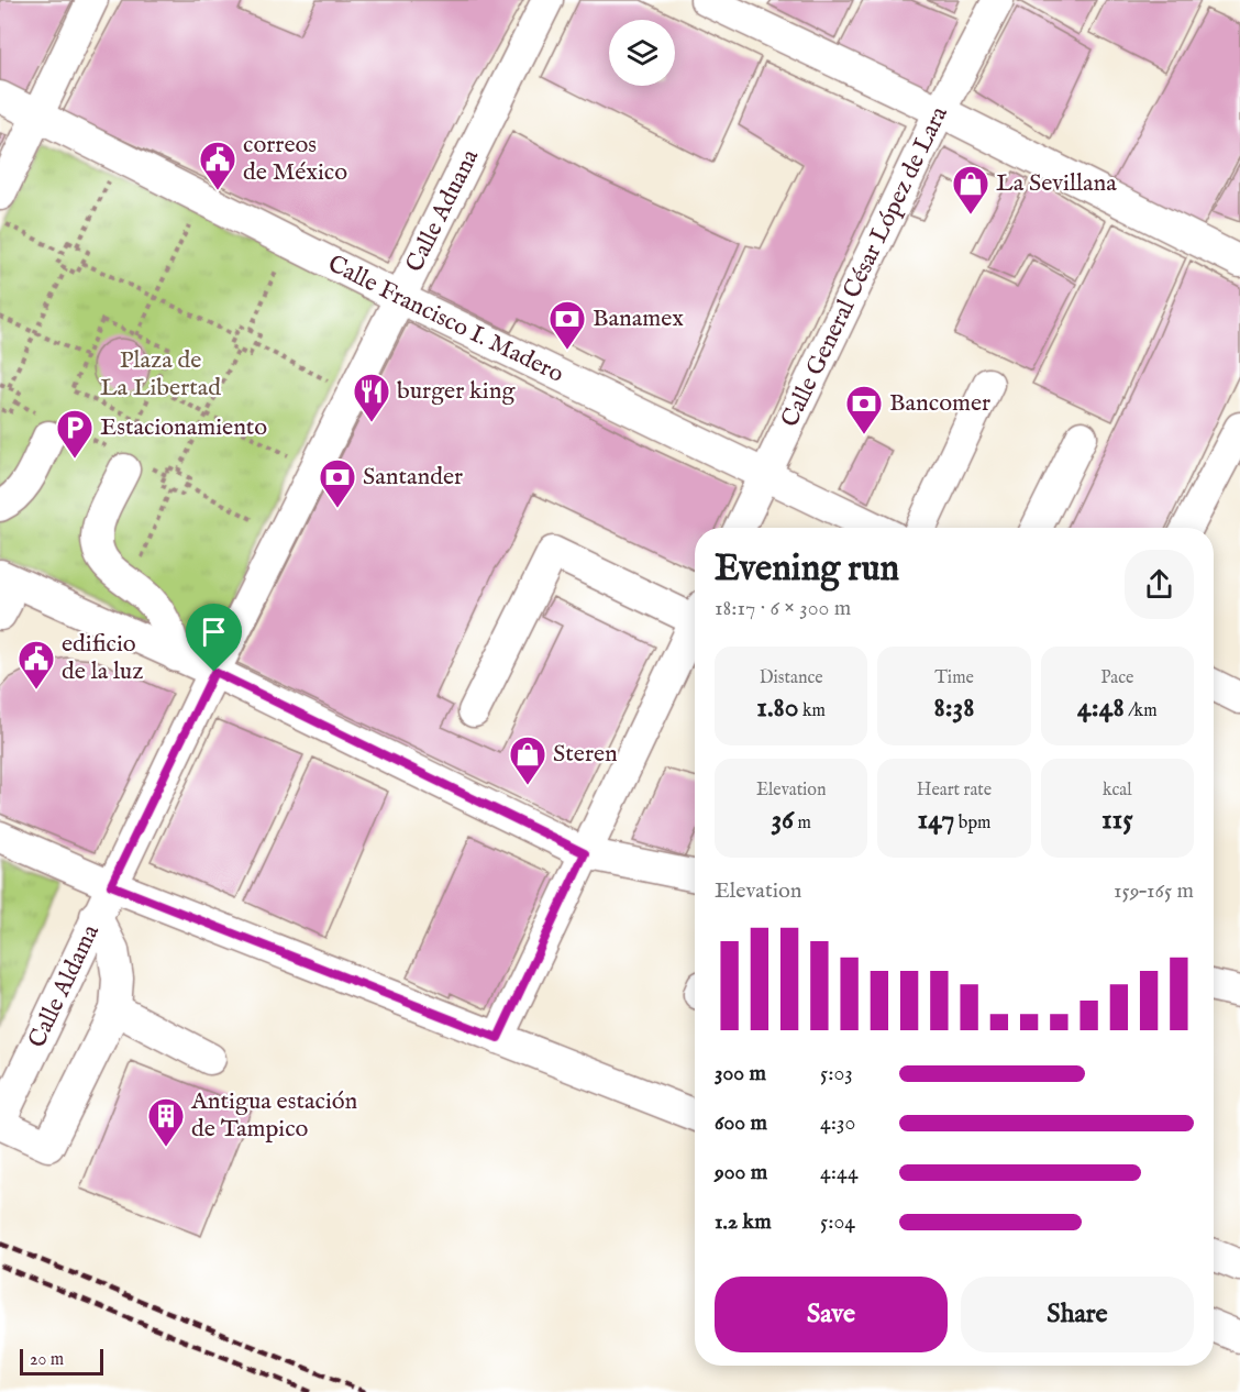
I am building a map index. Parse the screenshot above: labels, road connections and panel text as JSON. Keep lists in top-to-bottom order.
{
  "streets": {
    "street": [
      "Calle Aduana",
      "Calle General César López de Lara",
      "Calle Francisco I. Madero",
      "Calle Aldama"
    ]
  },
  "crossings": [
    ["Calle Aduana", "Calle Francisco I. Madero"],
    ["Calle Aduana", "Calle Aldama"],
    ["Calle General César López de Lara", "Calle Francisco I. Madero"]
  ],
  "parks": ["Plaza de La Libertad"],
  "places": {
    "public building": ["correos de México", "edificio de la luz"],
    "shop": ["La Sevillana", "Steren"],
    "bank": ["Banamex", "Bancomer", "Santander"],
    "restaurant": ["burger king"],
    "parking": ["Estacionamiento"],
    "building": ["Antigua estación de Tampico"]
  },
  "scale_bar": "20 m",
  "page": {
    "heading": ["Evening run", "18:17 · 6 × 300 m"],
    "stats": [
      ["Distance", "1.80 km"],
      ["Time", "8:38"],
      ["Pace", "4:48 /km"],
      ["Elevation", "36 m"],
      ["Heart rate", "147 bpm"],
      ["kcal", "115"]
    ],
    "chart": ["Elevation", "159–165 m"],
    "list": [
      {
        "name": "300 m",
        "note": "5:03"
      },
      {
        "name": "600 m",
        "note": "4:30"
      },
      {
        "name": "900 m",
        "note": "4:44"
      },
      {
        "name": "1.2 km",
        "note": "5:04"
      }
    ],
    "buttons": ["Save", "Share"],
    "scale": "20 m"
  }
}
